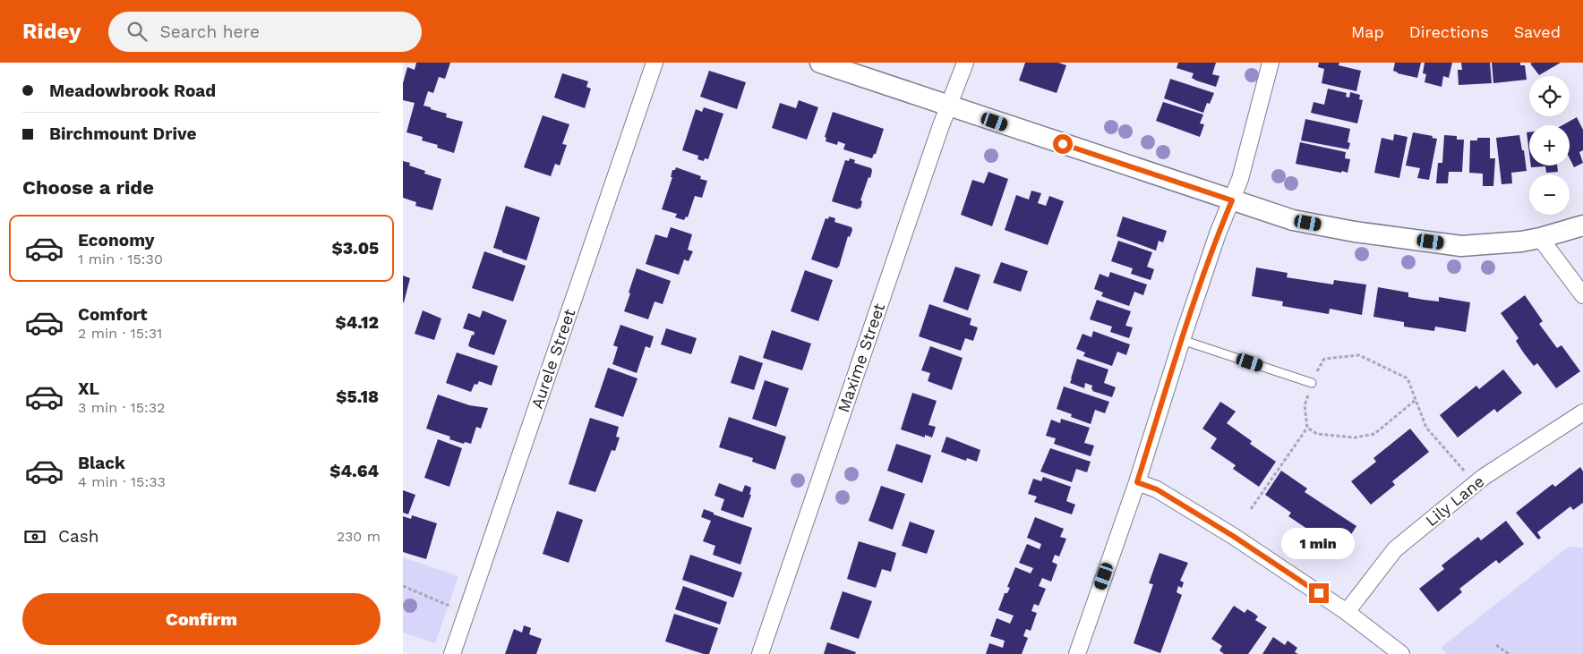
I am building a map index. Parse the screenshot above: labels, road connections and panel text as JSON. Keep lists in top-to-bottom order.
{
  "streets": {
    "street": ["Maxime Street", "Aurele Street", "Lily Lane"]
  },
  "page": {
    "header": "Ridey",
    "search": "Search here",
    "nav": ["Map", "Directions", "Saved"],
    "banner": ["Meadowbrook Road", "Birchmount Drive"],
    "map_buttons": ["+", "−"],
    "heading": "Choose a ride",
    "list": [
      {
        "name": "Economy",
        "note": "1 min · 15:30",
        "value": "$3.05"
      },
      {
        "name": "Comfort",
        "note": "2 min · 15:31",
        "value": "$4.12"
      },
      {
        "name": "XL",
        "note": "3 min · 15:32",
        "value": "$5.18"
      },
      {
        "name": "Black",
        "note": "4 min · 15:33",
        "value": "$4.64"
      }
    ],
    "pay": ["Cash", "230 m"],
    "bubble": "1 min",
    "buttons": "Confirm"
  }
}
